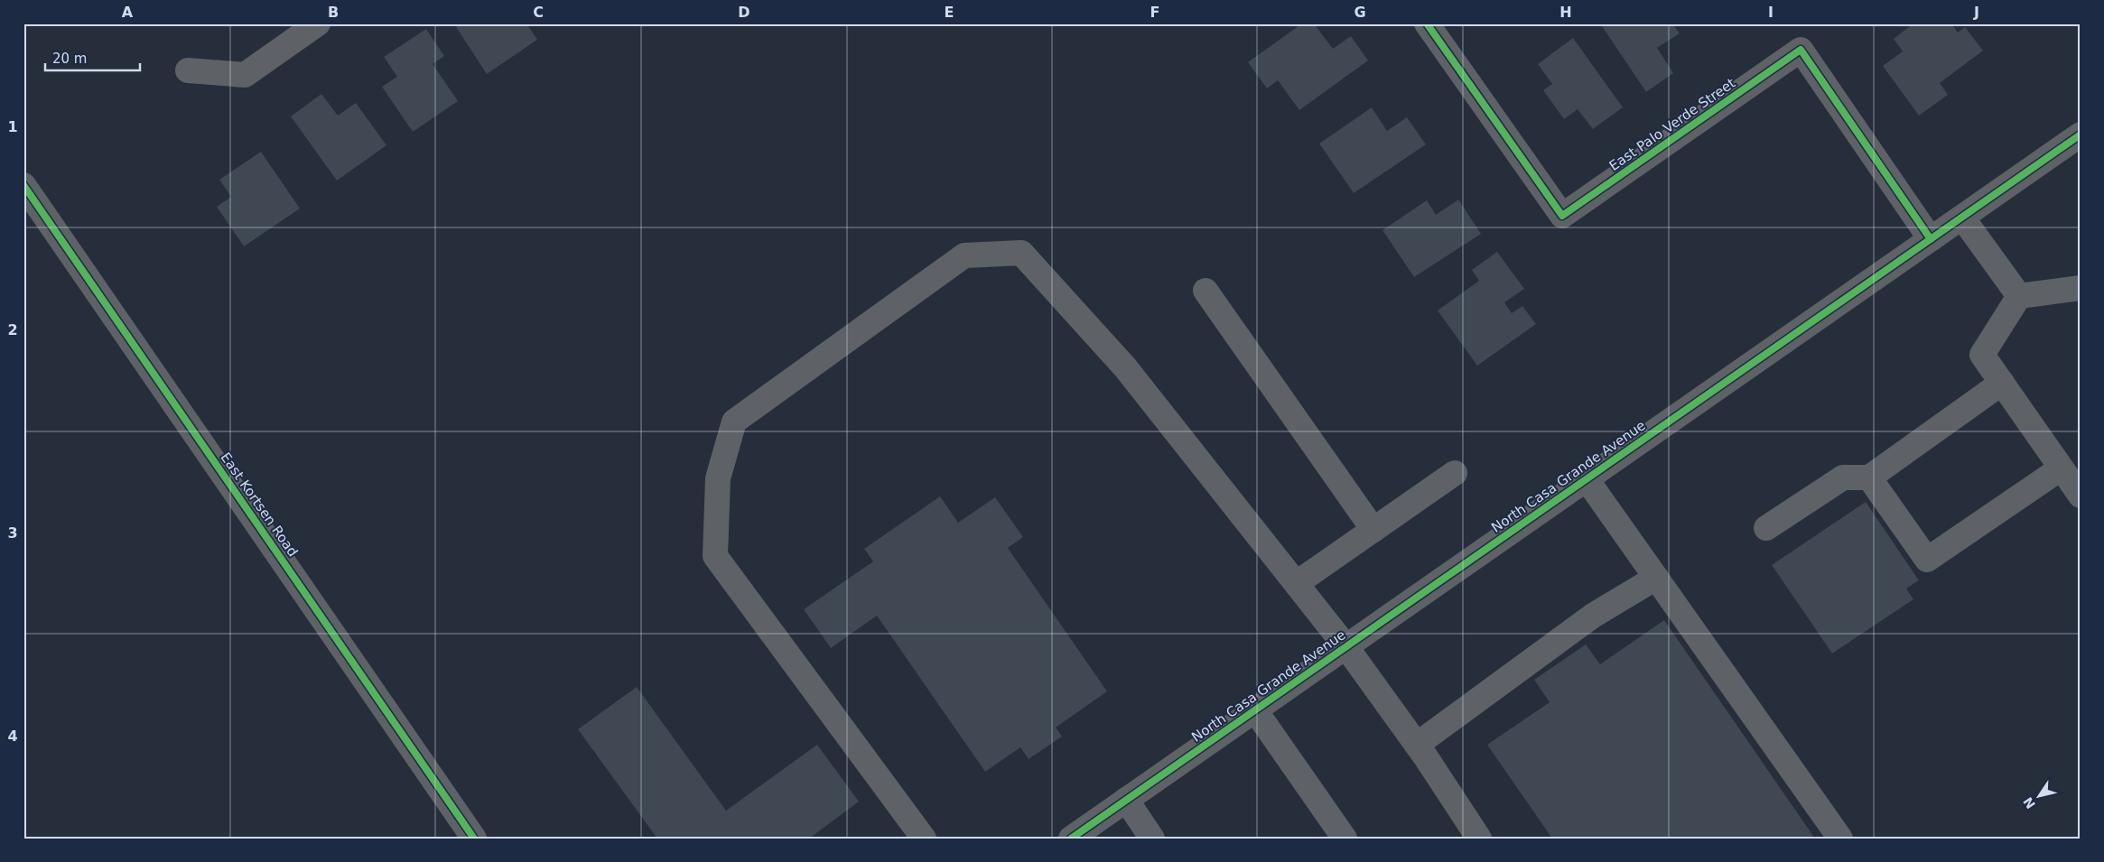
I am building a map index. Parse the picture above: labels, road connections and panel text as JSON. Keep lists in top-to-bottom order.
{
  "streets": {
    "street": ["East Palo Verde Street", "North Casa Grande Avenue", "East Kortsen Road"]
  },
  "crossings": [
    ["East Palo Verde Street", "North Casa Grande Avenue"]
  ],
  "scale_bar": "20 m",
  "north": "bottom left",
  "grid": {
    "columns": [
      "A",
      "B",
      "C",
      "D",
      "E",
      "F",
      "G",
      "H",
      "I",
      "J"
    ],
    "rows": [
      "1",
      "2",
      "3",
      "4"
    ]
  }
}
